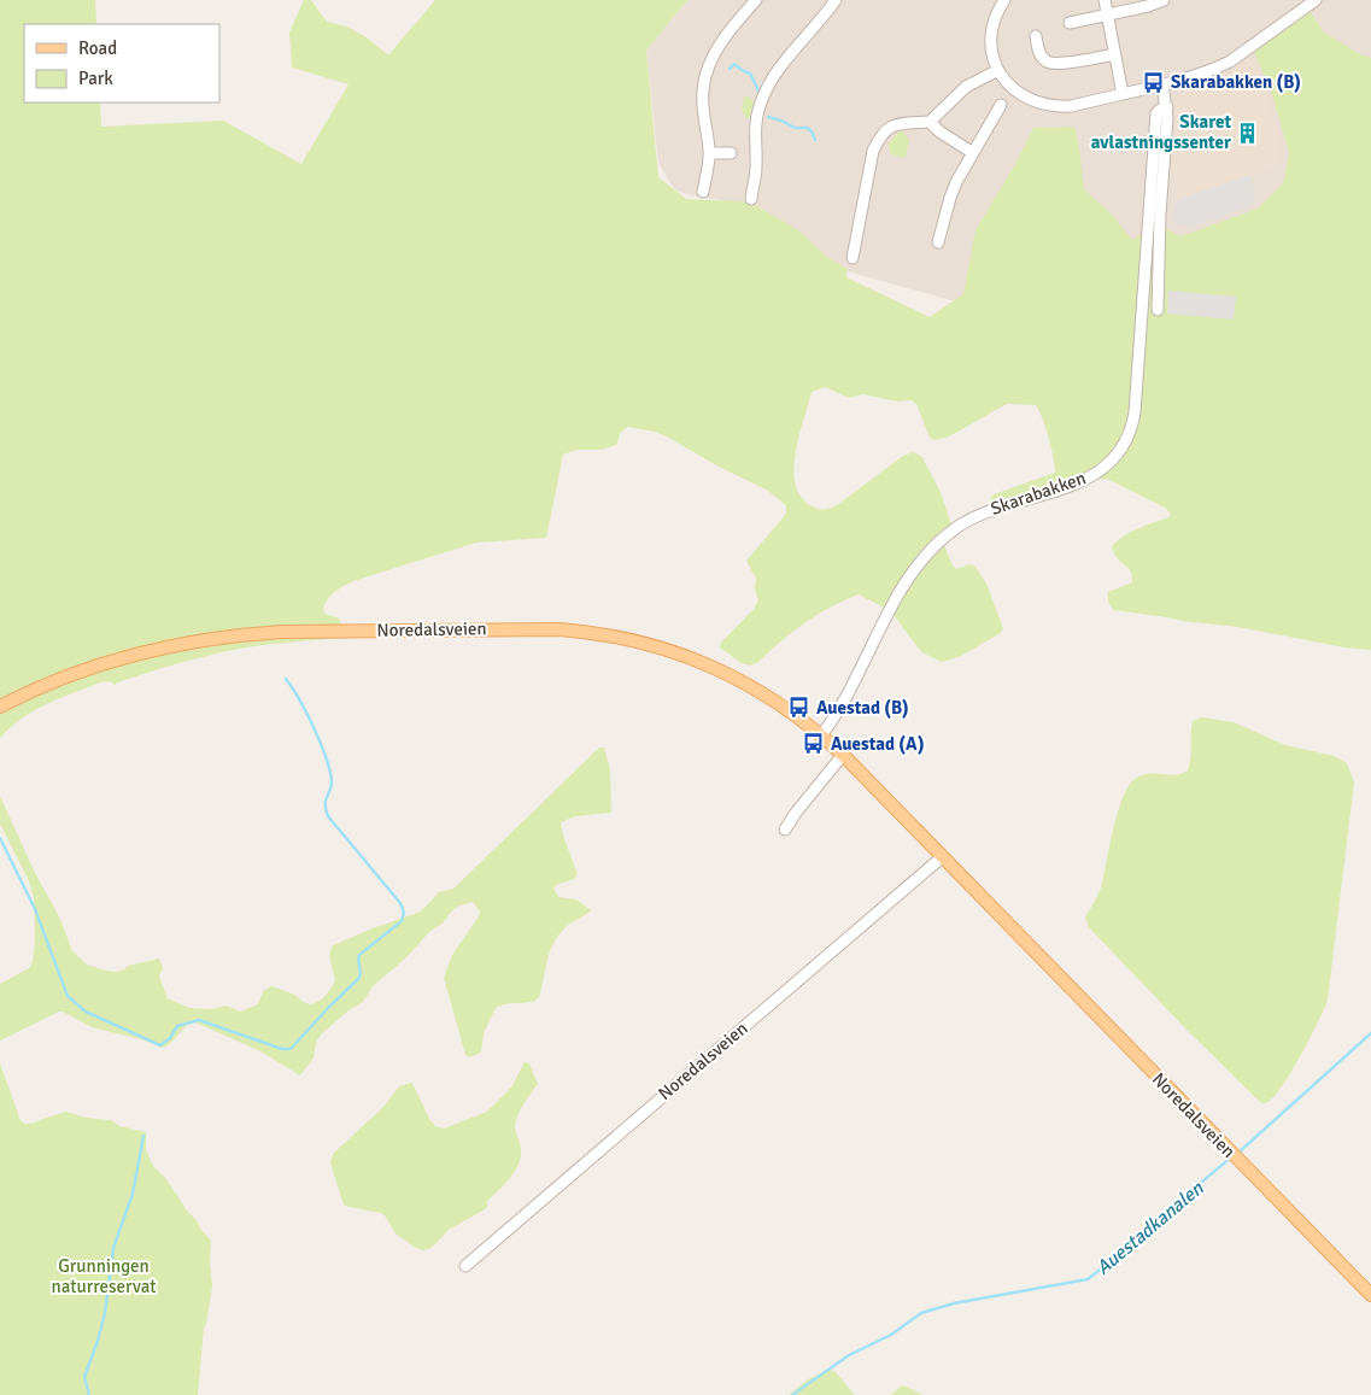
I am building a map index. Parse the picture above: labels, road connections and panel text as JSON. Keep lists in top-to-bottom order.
{
  "streets": {
    "main road": ["Noredalsveien"],
    "street": ["Skarabakken"]
  },
  "crossings": [
    ["Skarabakken", "Noredalsveien"]
  ],
  "water": ["Auestadkanalen"],
  "parks": ["Grunningen naturreservat"],
  "places": {
    "bus stop": ["Skarabakken (B)", "Auestad (B)", "Auestad (A)"],
    "building": ["Skaret avlastningssenter"]
  },
  "legend": ["Road", "Park"]
}
